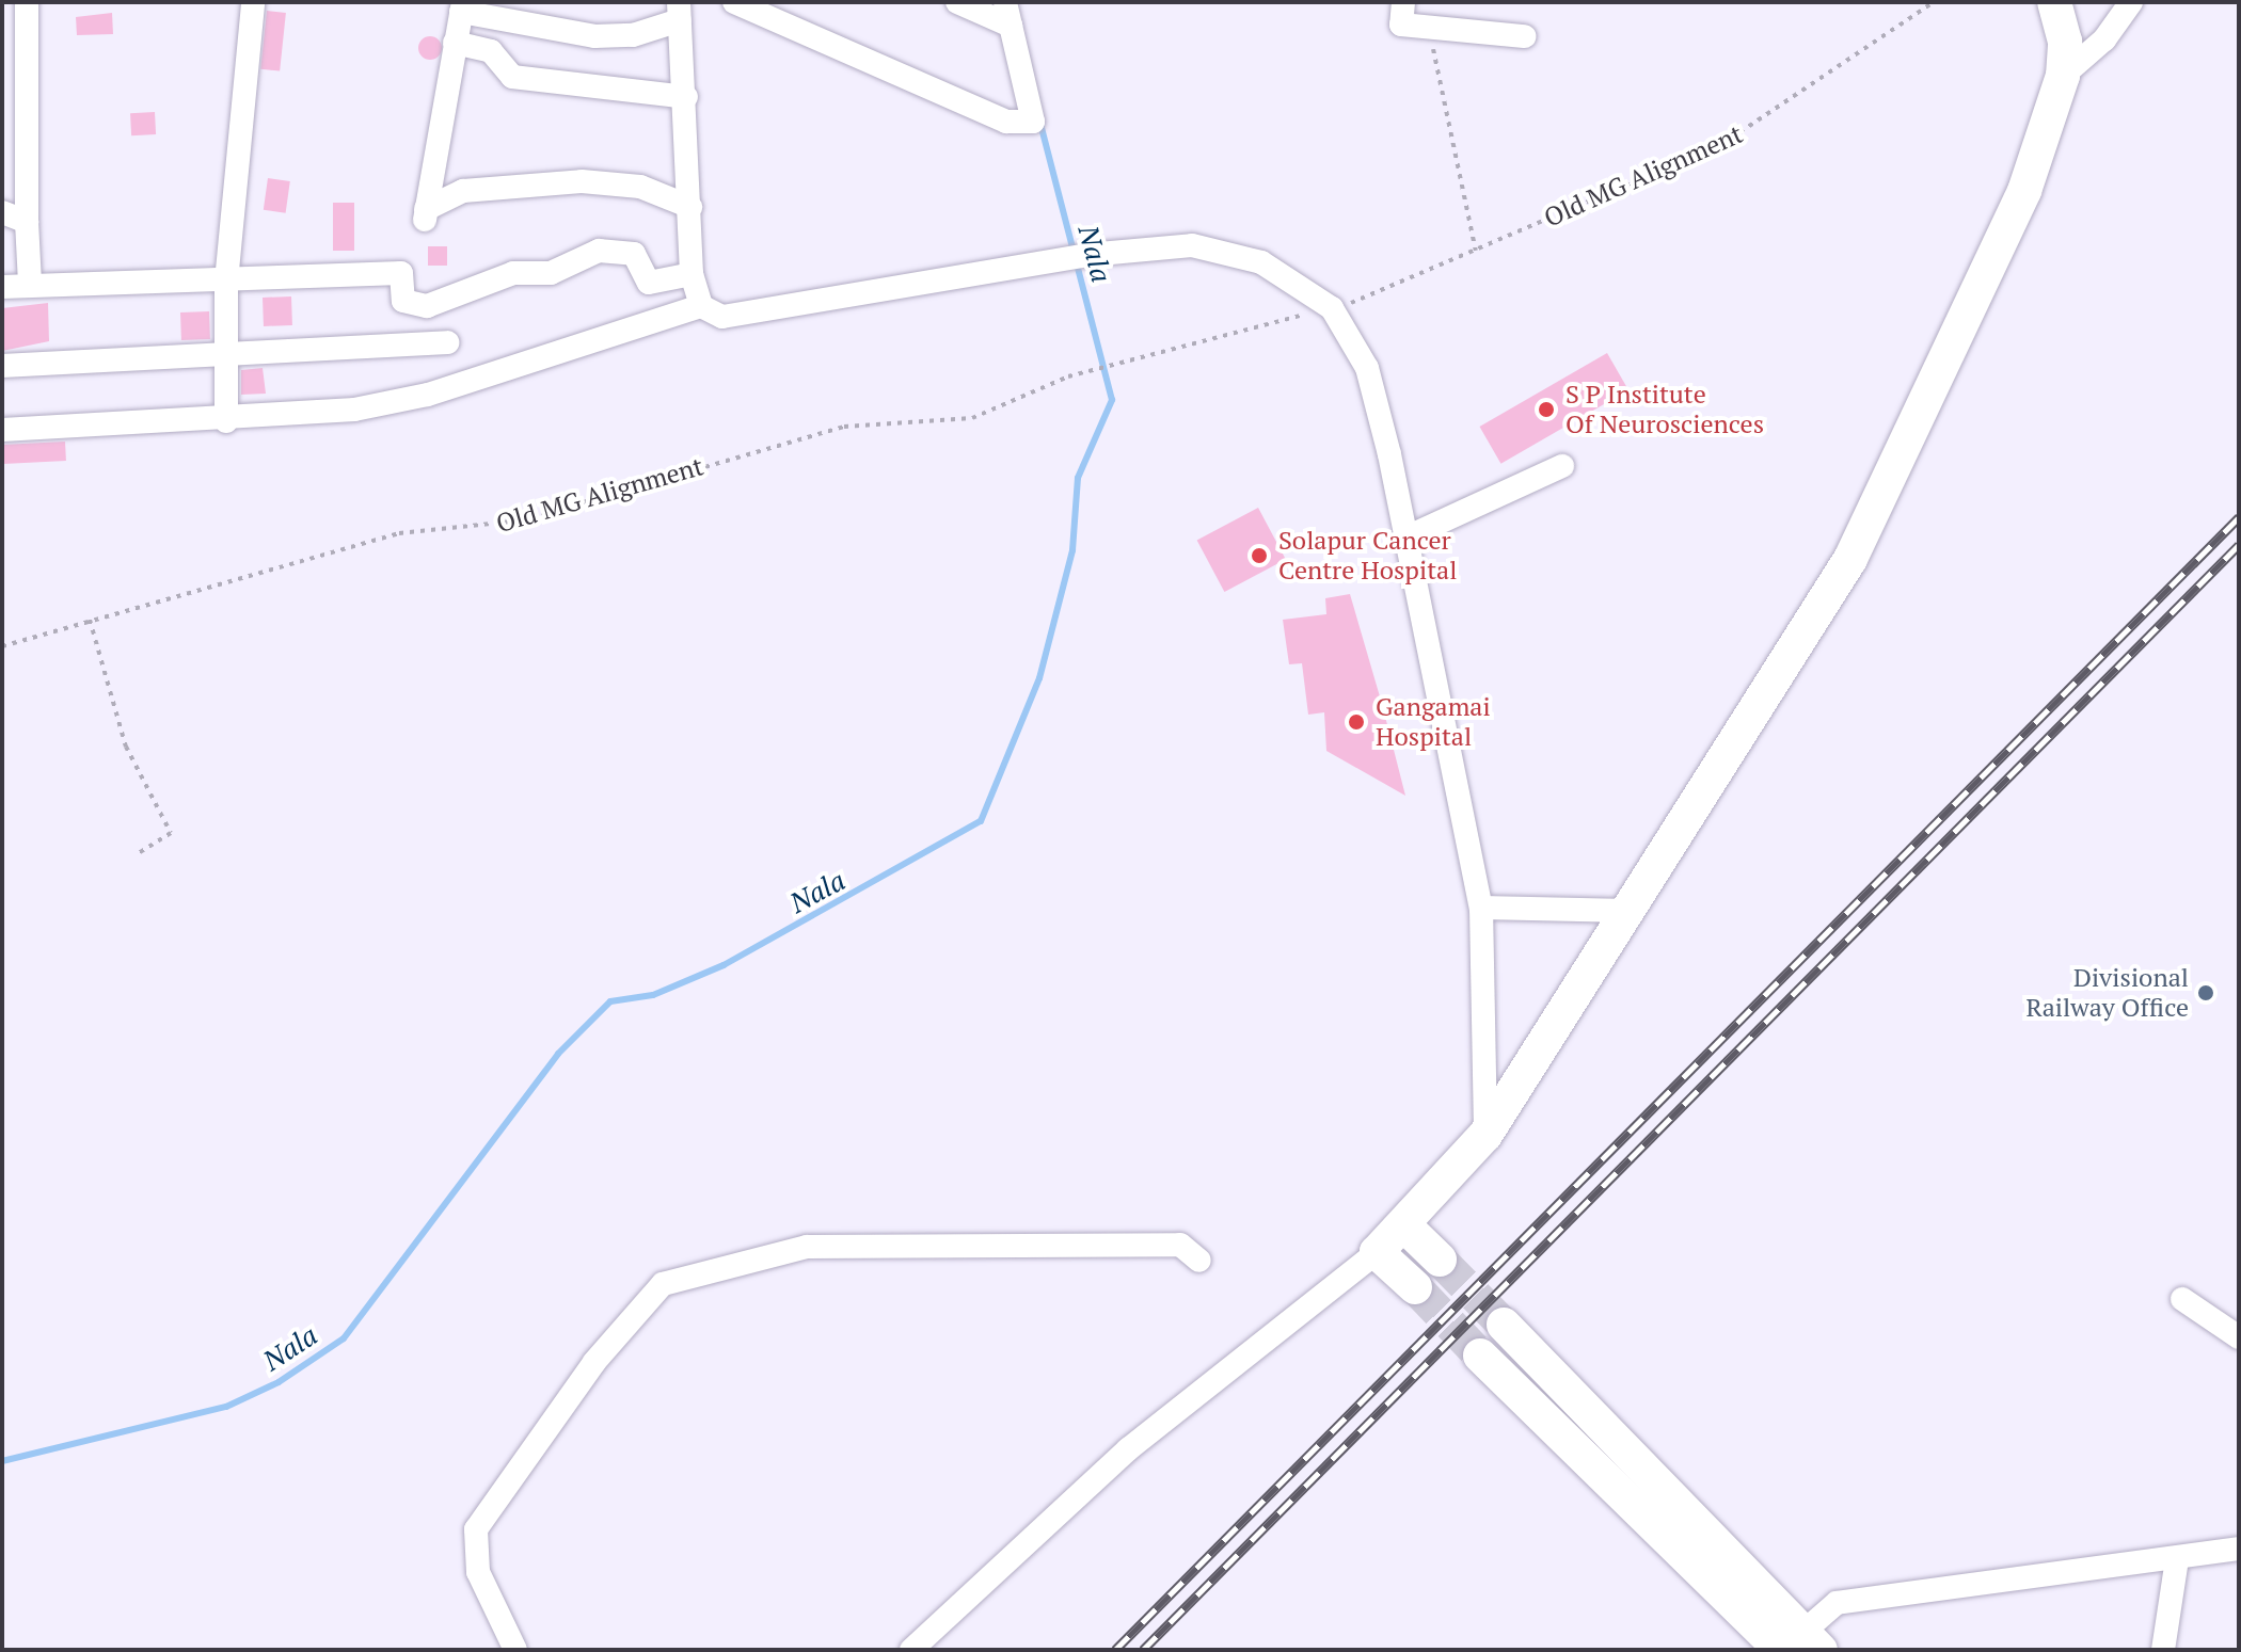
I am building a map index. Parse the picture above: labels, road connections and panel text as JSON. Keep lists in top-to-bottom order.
{
  "streets": {
    "path": ["Old MG Alignment"]
  },
  "water": ["Nala"],
  "places": [
    "S P Institute Of Neurosciences",
    "Solapur Cancer Centre Hospital",
    "Gangamai Hospital",
    "Divisional Railway Office"
  ]
}
